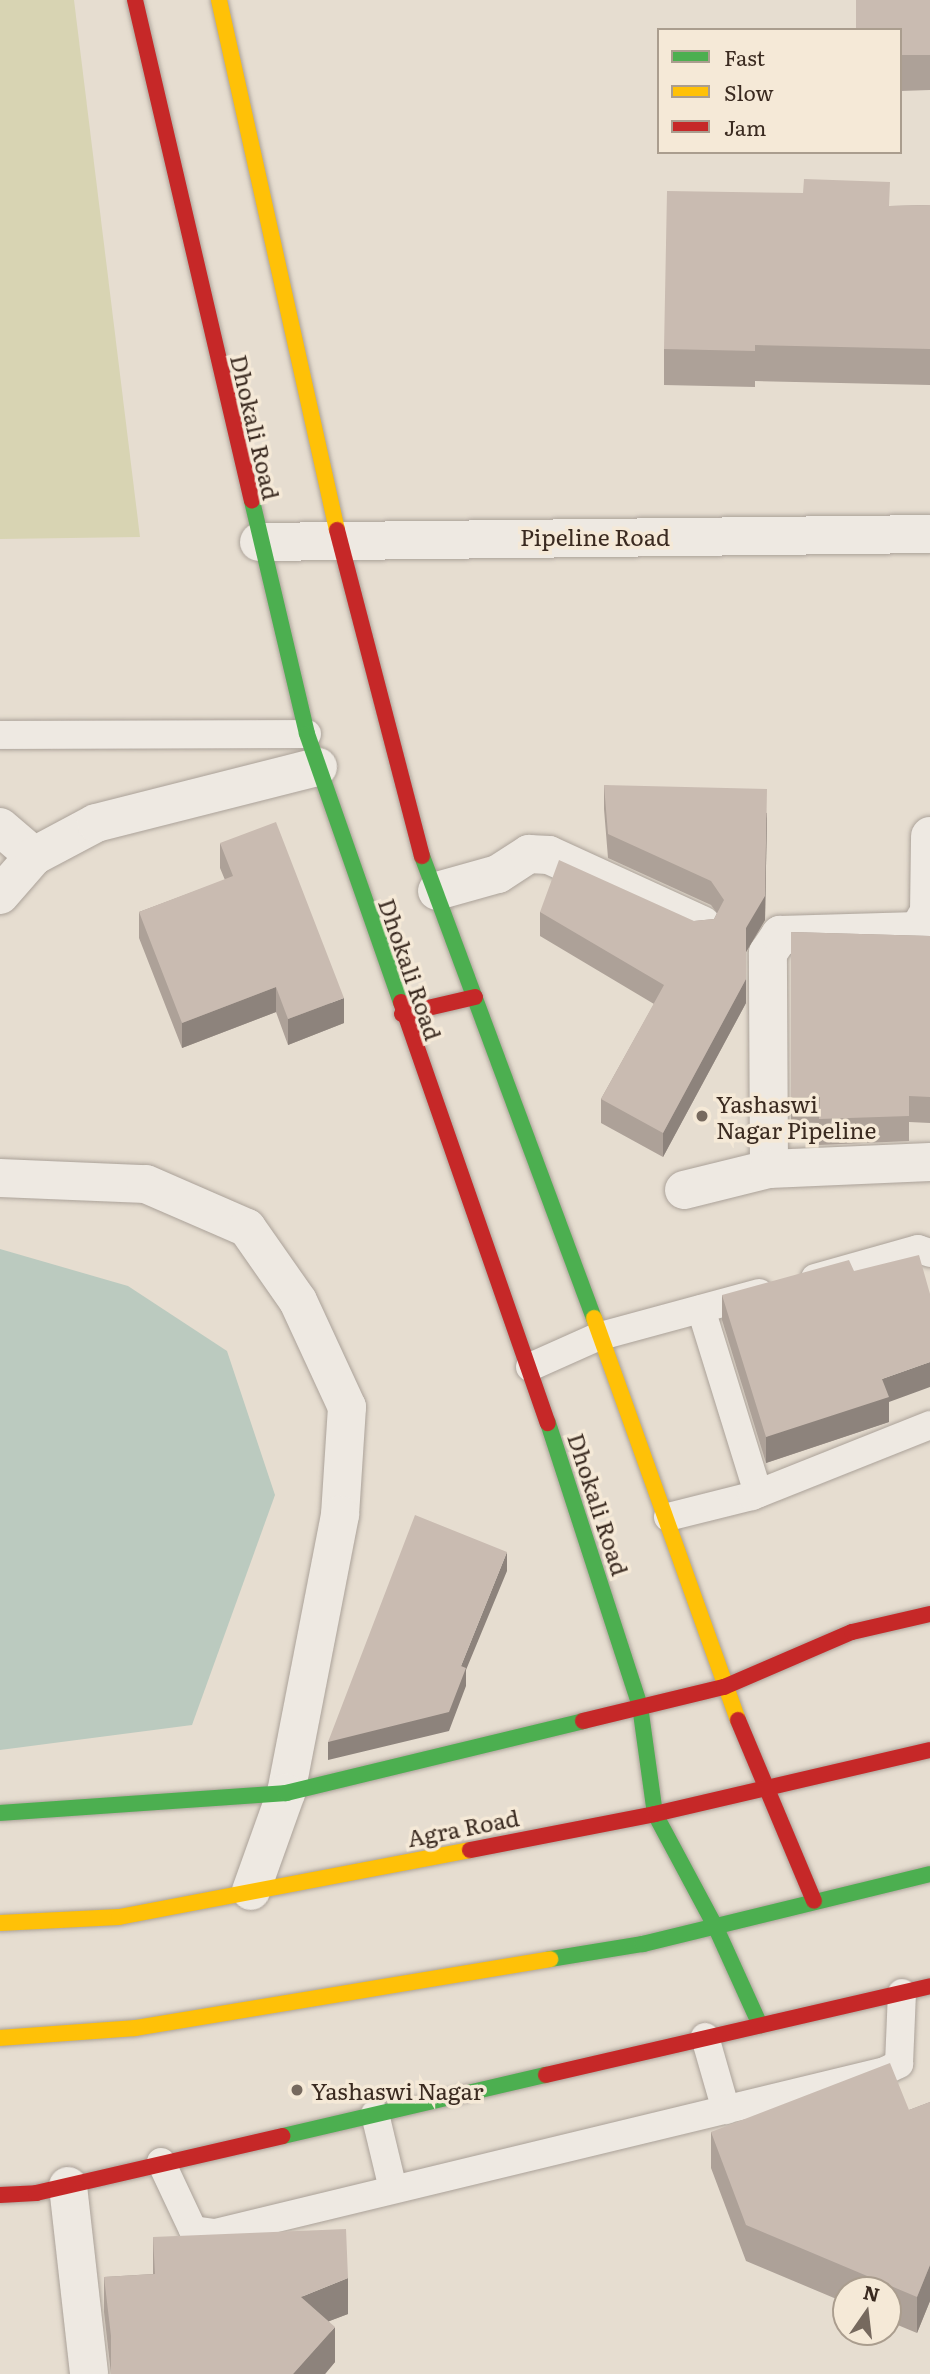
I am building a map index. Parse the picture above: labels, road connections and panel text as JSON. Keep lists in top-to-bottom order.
{
  "streets": {
    "main road": ["Dhokali Road", "Agra Road"],
    "street": ["Pipeline Road"]
  },
  "crossings": [
    ["Dhokali Road", "Pipeline Road"],
    ["Dhokali Road", "Agra Road"]
  ],
  "places": ["Yashaswi Nagar Pipeline", "Yashaswi Nagar"],
  "legend": ["Fast", "Slow", "Jam"],
  "north": "top"
}
